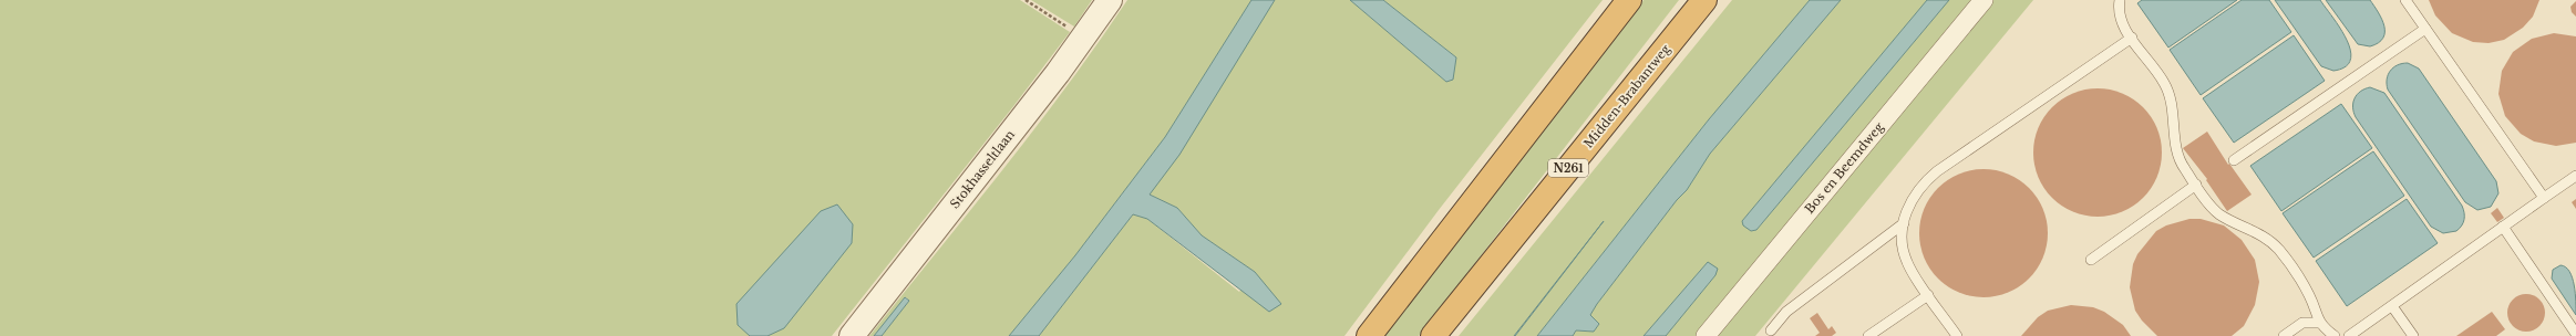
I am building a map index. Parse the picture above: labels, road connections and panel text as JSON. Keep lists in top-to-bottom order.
{
  "streets": {
    "highway": ["Midden-Brabantweg", "N261"],
    "street": ["Bos en Beemdweg", "Stokhasseltlaan"]
  }
}
